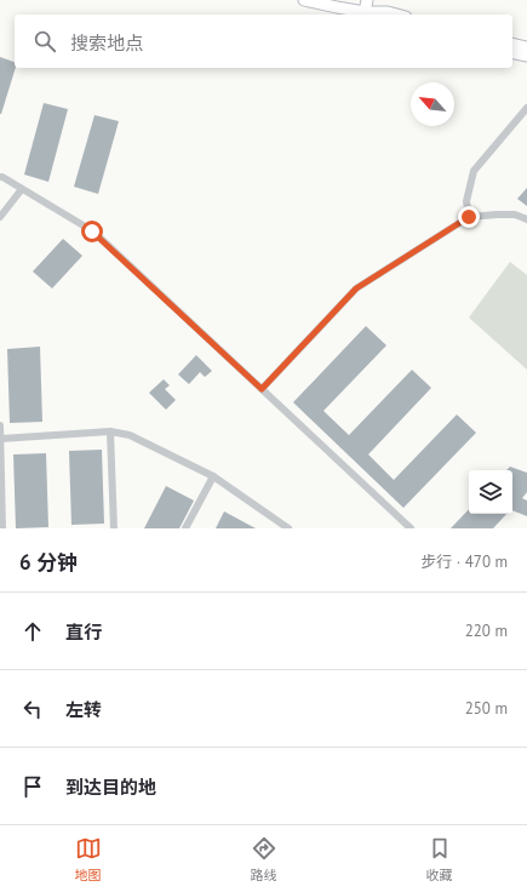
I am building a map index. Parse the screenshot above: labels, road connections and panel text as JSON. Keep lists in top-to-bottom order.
{
  "north": "top left",
  "page": {
    "search": "搜索地点",
    "heading": ["6 分钟", "步行 · 470 m"],
    "list": [
      ["直行", "220 m"],
      ["左转", "250 m"],
      "到达目的地"
    ],
    "nav": ["地图", "路线", "收藏"]
  }
}
